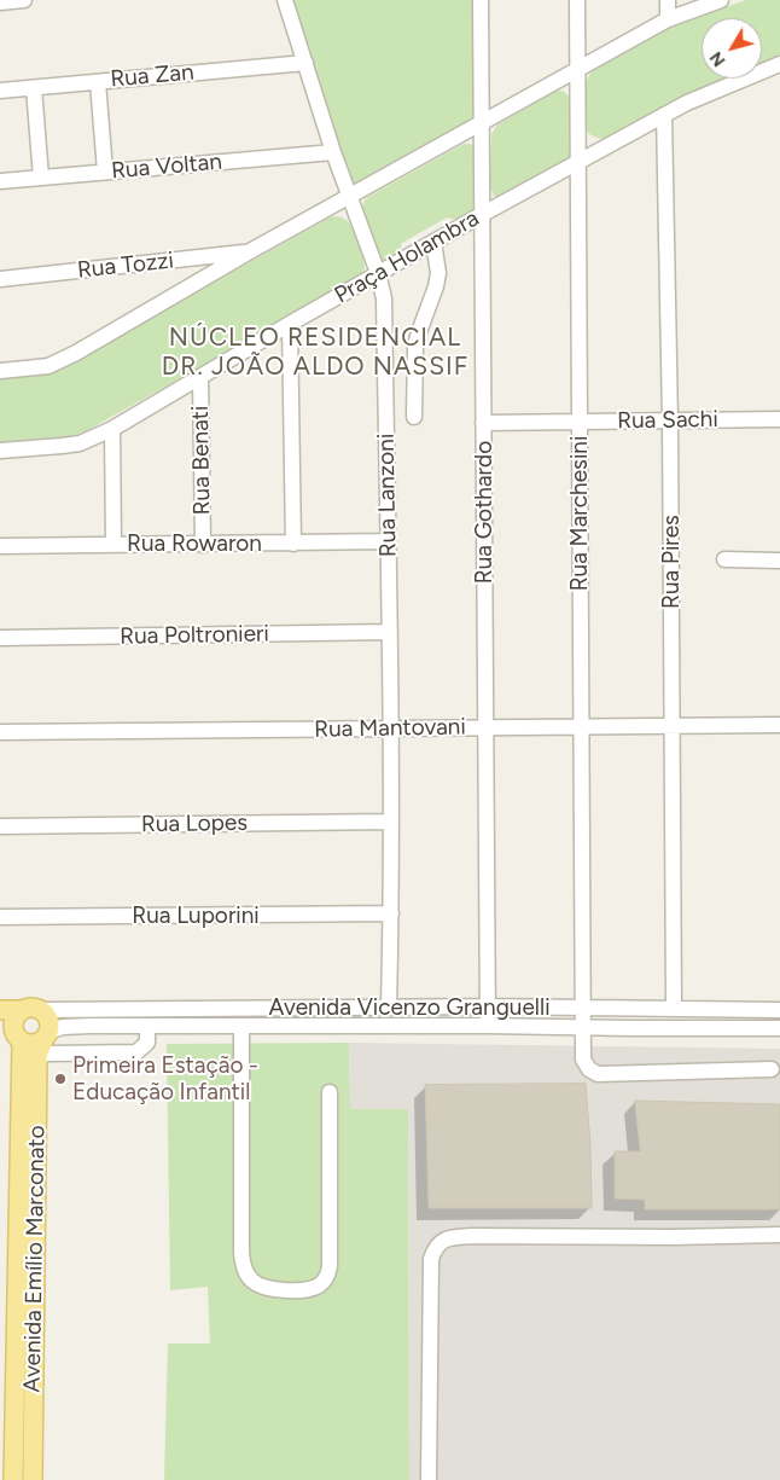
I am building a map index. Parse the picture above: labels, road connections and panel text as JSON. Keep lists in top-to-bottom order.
{
  "streets": {
    "main road": ["Avenida Vicenzo Granguelli", "Avenida Emílio Marconato"],
    "street": [
      "Rua Zan",
      "Rua Voltan",
      "Praça Holambra",
      "Rua Tozzi",
      "Rua Sachi",
      "Rua Benati",
      "Rua Lanzoni",
      "Rua Gothardo",
      "Rua Marchesini",
      "Rua Rowaron",
      "Rua Pires",
      "Rua Poltronieri",
      "Rua Mantovani",
      "Rua Lopes",
      "Rua Luporini"
    ]
  },
  "crossings": [
    ["Rua Zan", "Rua Lanzoni"],
    ["Rua Voltan", "Rua Lanzoni"],
    ["Praça Holambra", "Rua Benati"],
    ["Praça Holambra", "Rua Lanzoni"],
    ["Praça Holambra", "Rua Gothardo"],
    ["Praça Holambra", "Rua Marchesini"],
    ["Praça Holambra", "Rua Pires"],
    ["Rua Sachi", "Rua Gothardo"],
    ["Rua Sachi", "Rua Marchesini"],
    ["Rua Sachi", "Rua Pires"],
    ["Rua Benati", "Rua Rowaron"],
    ["Rua Lanzoni", "Rua Rowaron"],
    ["Rua Lanzoni", "Rua Poltronieri"],
    ["Rua Lanzoni", "Rua Mantovani"],
    ["Rua Lanzoni", "Rua Lopes"],
    ["Rua Lanzoni", "Rua Luporini"],
    ["Rua Lanzoni", "Avenida Vicenzo Granguelli"],
    ["Rua Gothardo", "Rua Mantovani"],
    ["Rua Gothardo", "Avenida Vicenzo Granguelli"],
    ["Rua Marchesini", "Rua Mantovani"],
    ["Rua Marchesini", "Avenida Vicenzo Granguelli"],
    ["Rua Pires", "Rua Mantovani"],
    ["Rua Pires", "Avenida Vicenzo Granguelli"],
    ["Avenida Vicenzo Granguelli", "Avenida Emílio Marconato"]
  ],
  "districts": ["NÚCLEO RESIDENCIAL DR. JOÃO ALDO NASSIF"],
  "places": ["Primeira Estação - Educação Infantil"],
  "north": "bottom left"
}
